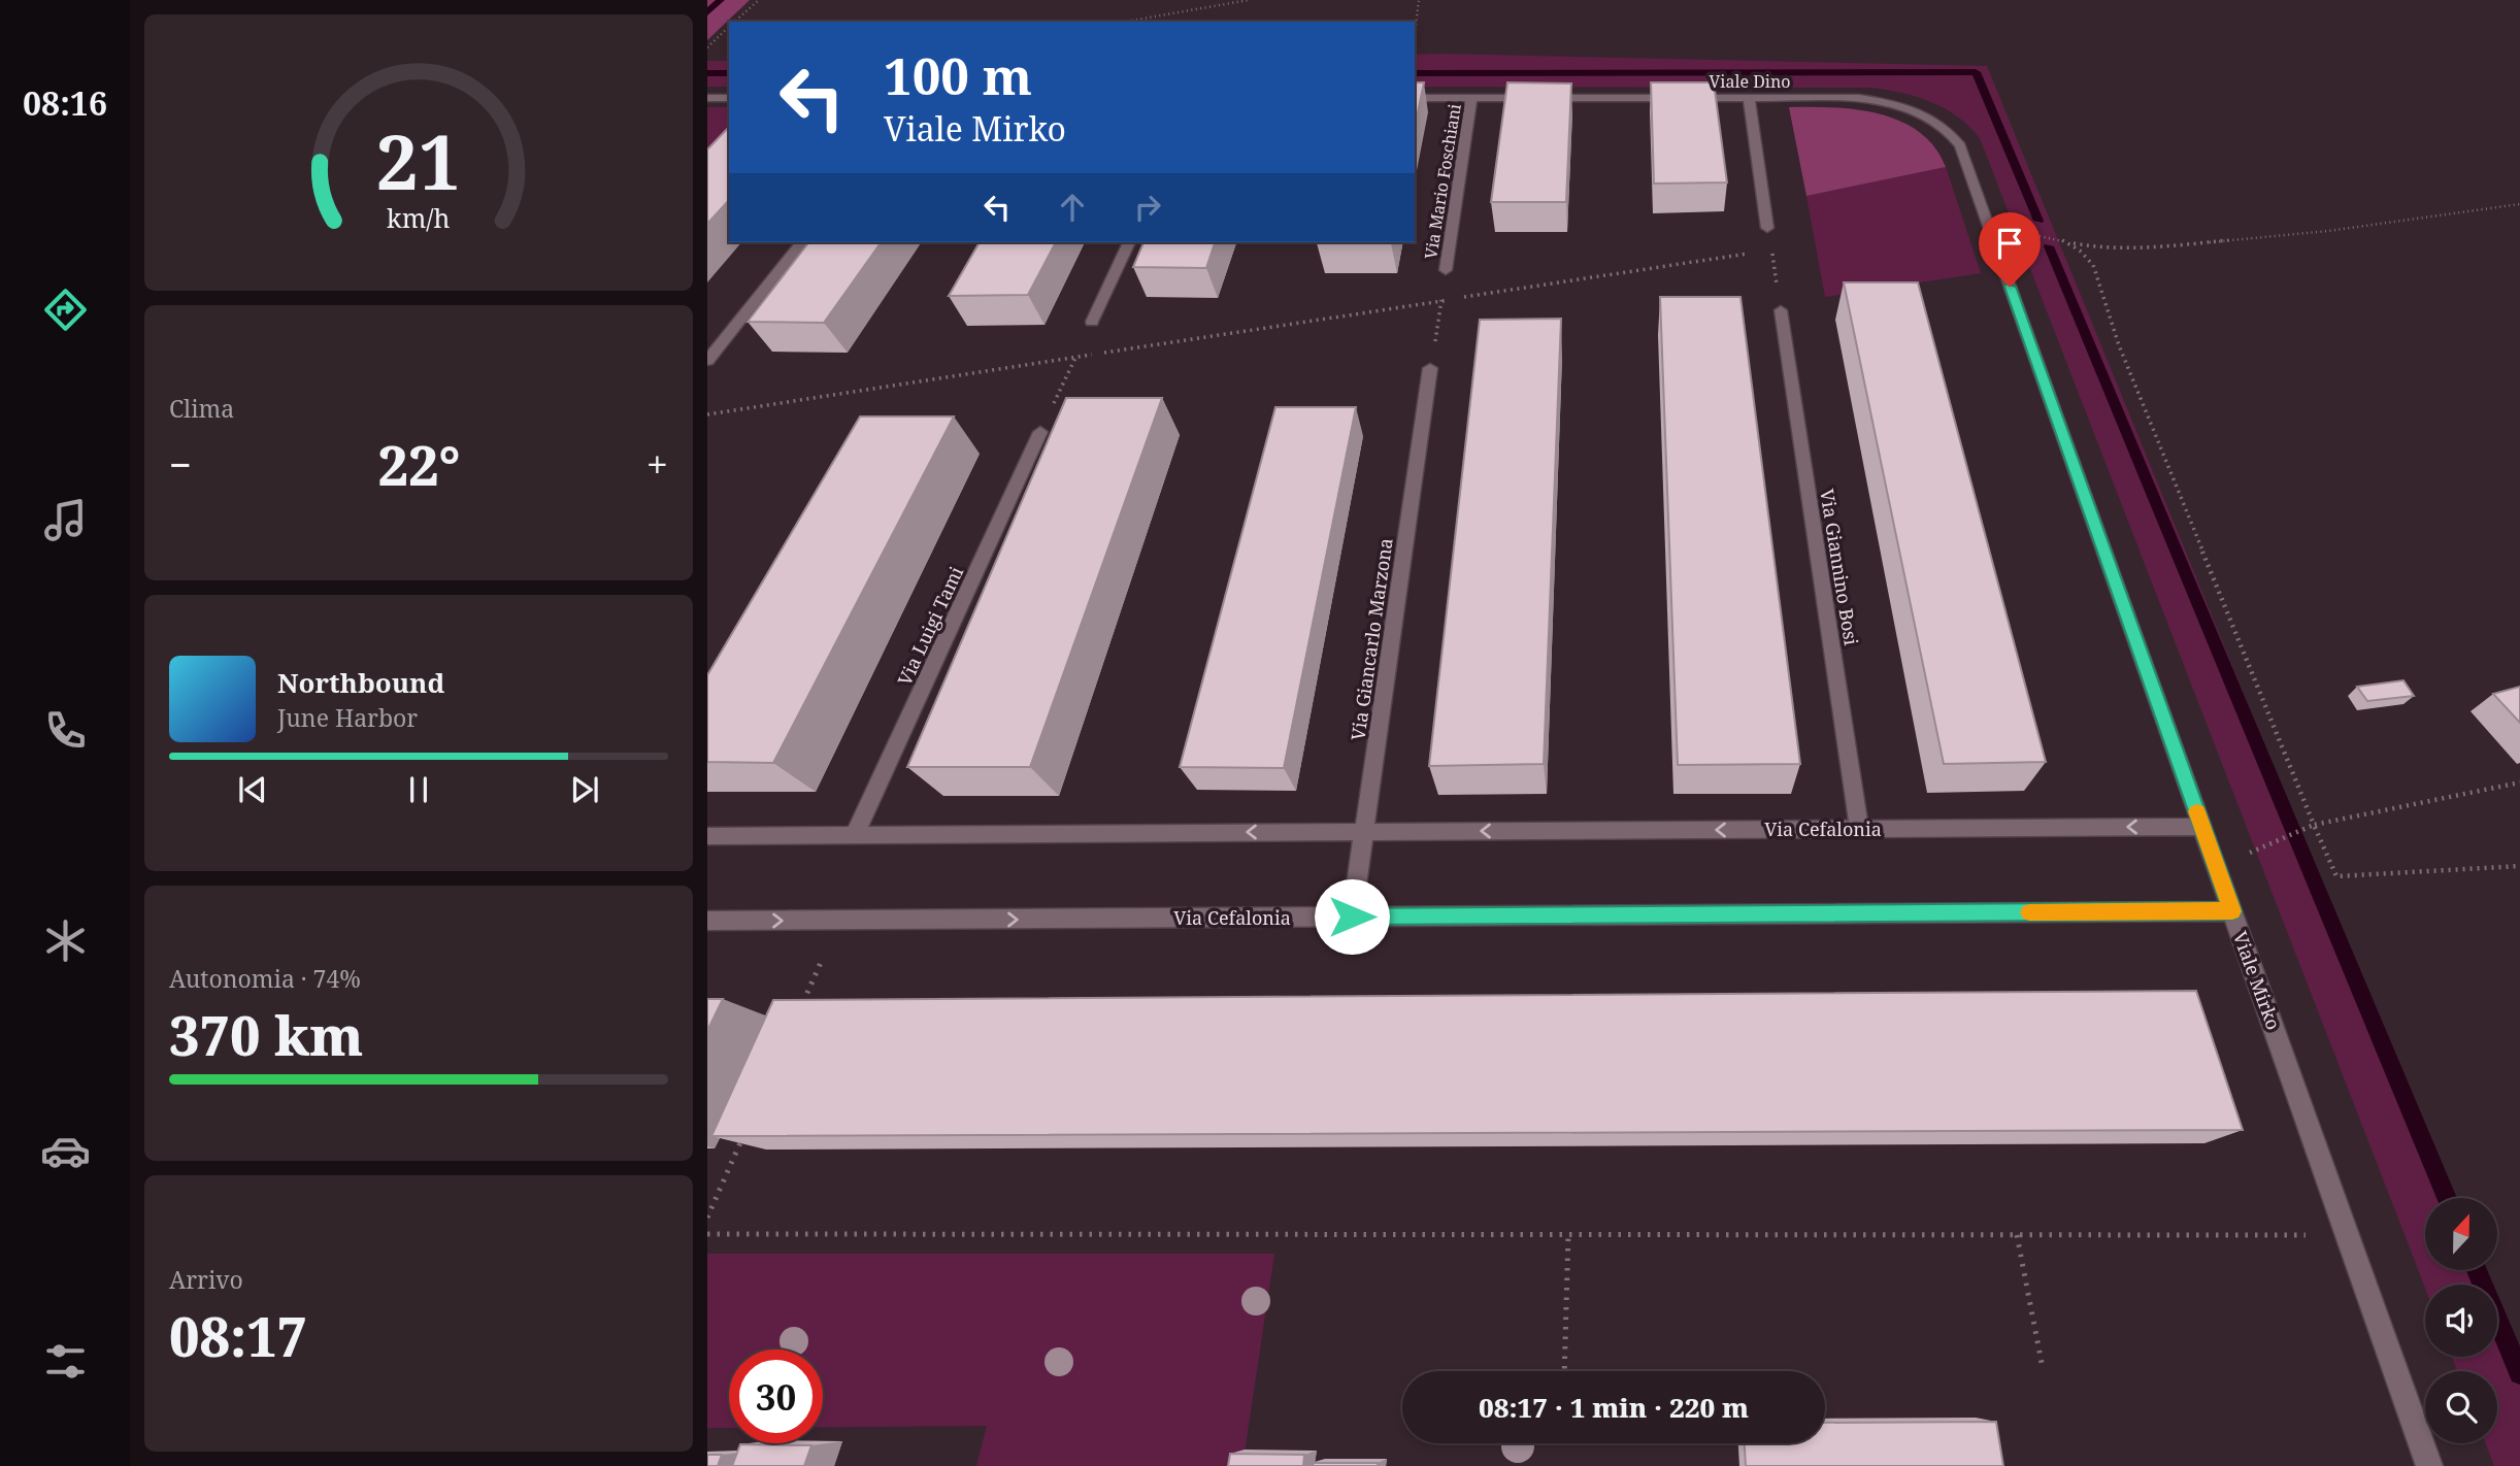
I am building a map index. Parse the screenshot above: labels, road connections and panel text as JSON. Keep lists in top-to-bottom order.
{
  "streets": {
    "street": [
      "Viale Dino",
      "Via Mario Foschiani",
      "Via Giannino Bosi",
      "Via Luigi Tami",
      "Via Giancarlo Marzona",
      "Via Cefalonia",
      "Viale Mirko"
    ]
  },
  "crossings": [
    ["Viale Dino", "Via Mario Foschiani"],
    ["Viale Dino", "Viale Mirko"],
    ["Via Giannino Bosi", "Via Cefalonia"],
    ["Via Luigi Tami", "Via Cefalonia"],
    ["Via Giancarlo Marzona", "Via Cefalonia"],
    ["Via Cefalonia", "Viale Mirko"]
  ],
  "north": "top",
  "page": {
    "tabs": "08:16",
    "turn": ["100 m", "Viale Mirko"],
    "tile": [
      "Clima",
      ["Autonomia · 74%", "370 km"],
      ["Arrivo", "08:17"]
    ],
    "heat": ["−", "22°", "+"],
    "song": ["Northbound", "June Harbor"],
    "limit": "30",
    "trip": "08:17 · 1 min · 220 m",
    "gauge": ["21", "km/h"]
  }
}
